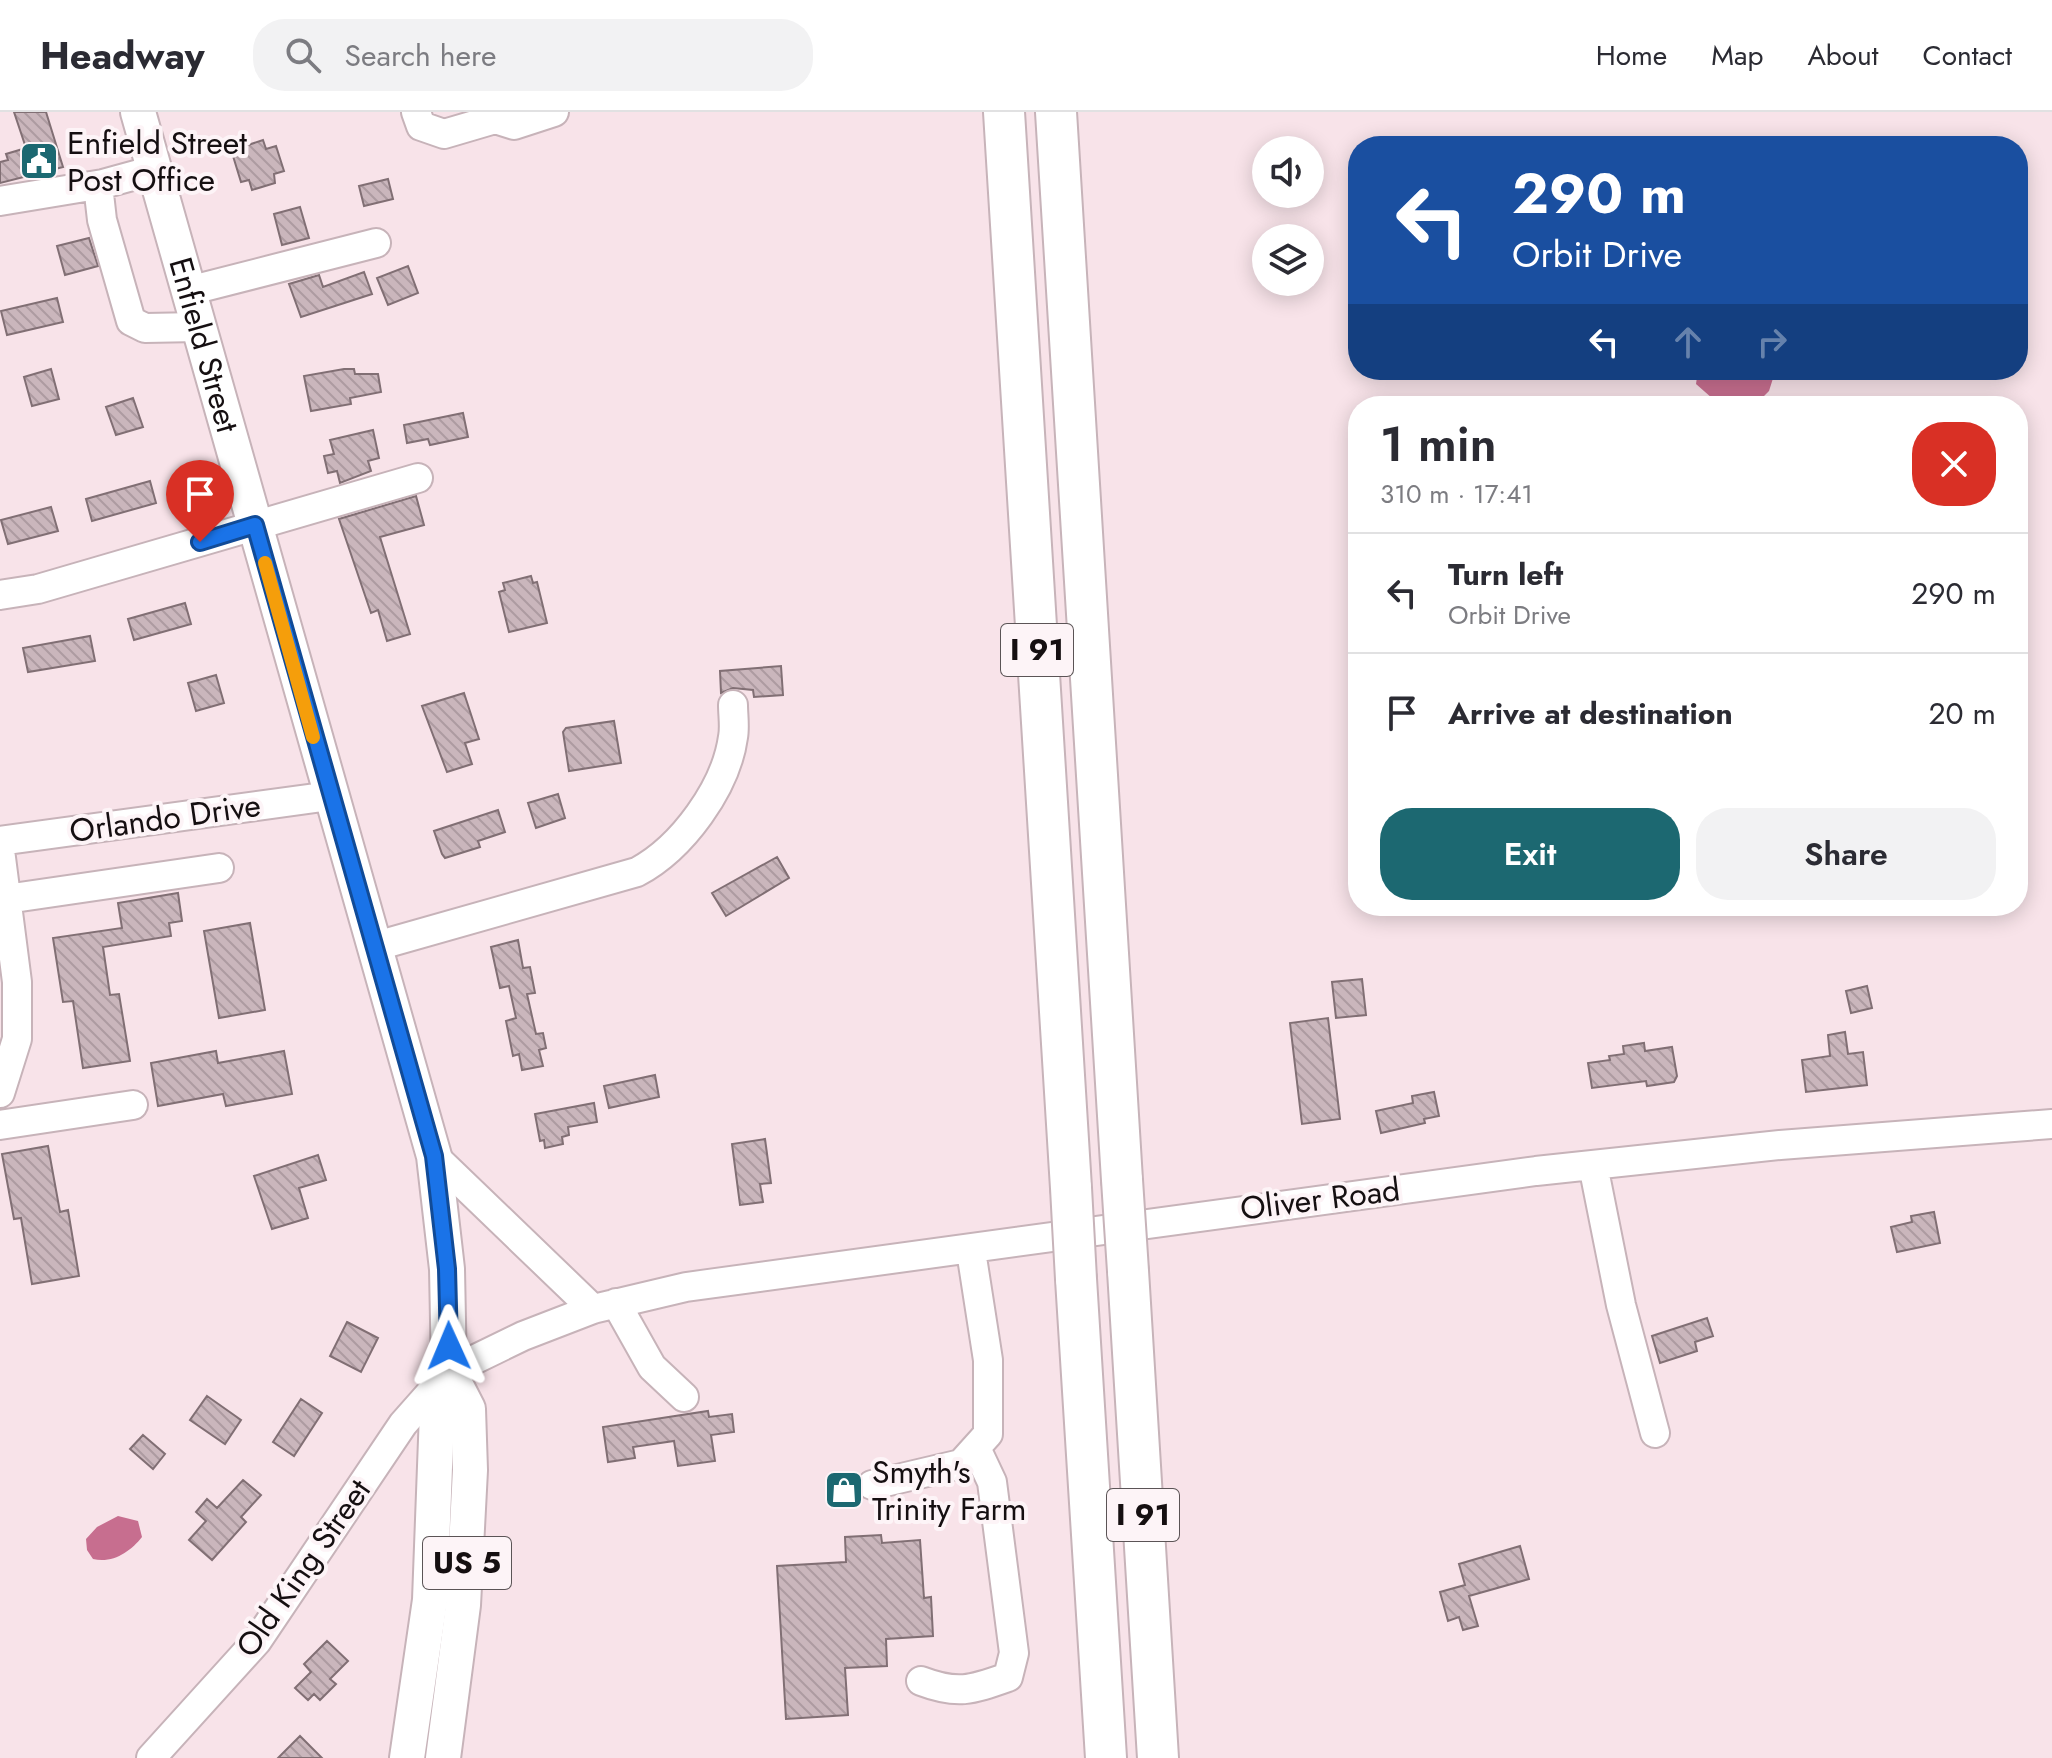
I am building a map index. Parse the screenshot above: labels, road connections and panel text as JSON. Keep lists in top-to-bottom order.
{
  "streets": {
    "highway": ["I 91"],
    "main road": ["Enfield Street", "US 5"],
    "street": ["Orlando Drive", "Oliver Road", "Old King Street"]
  },
  "crossings": [
    ["Enfield Street", "Orlando Drive"],
    ["Enfield Street", "Oliver Road"],
    ["Enfield Street", "US 5"],
    ["Enfield Street", "Old King Street"],
    ["Oliver Road", "US 5"],
    ["Oliver Road", "Old King Street"],
    ["US 5", "Old King Street"]
  ],
  "places": {
    "public building": ["Enfield Street Post Office"],
    "shop": ["Smyth's Trinity Farm"]
  },
  "page": {
    "header": "Headway",
    "search": "Search here",
    "nav": [
      "Home",
      "Map",
      "About",
      "Contact"
    ],
    "turn": ["290 m", "Orbit Drive"],
    "heading": ["1 min", "310 m · 17:41"],
    "list": [
      {
        "name": "Turn left",
        "note": "Orbit Drive",
        "value": "290 m"
      },
      {
        "name": "Arrive at destination",
        "value": "20 m"
      }
    ],
    "buttons": ["Exit", "Share"]
  }
}
